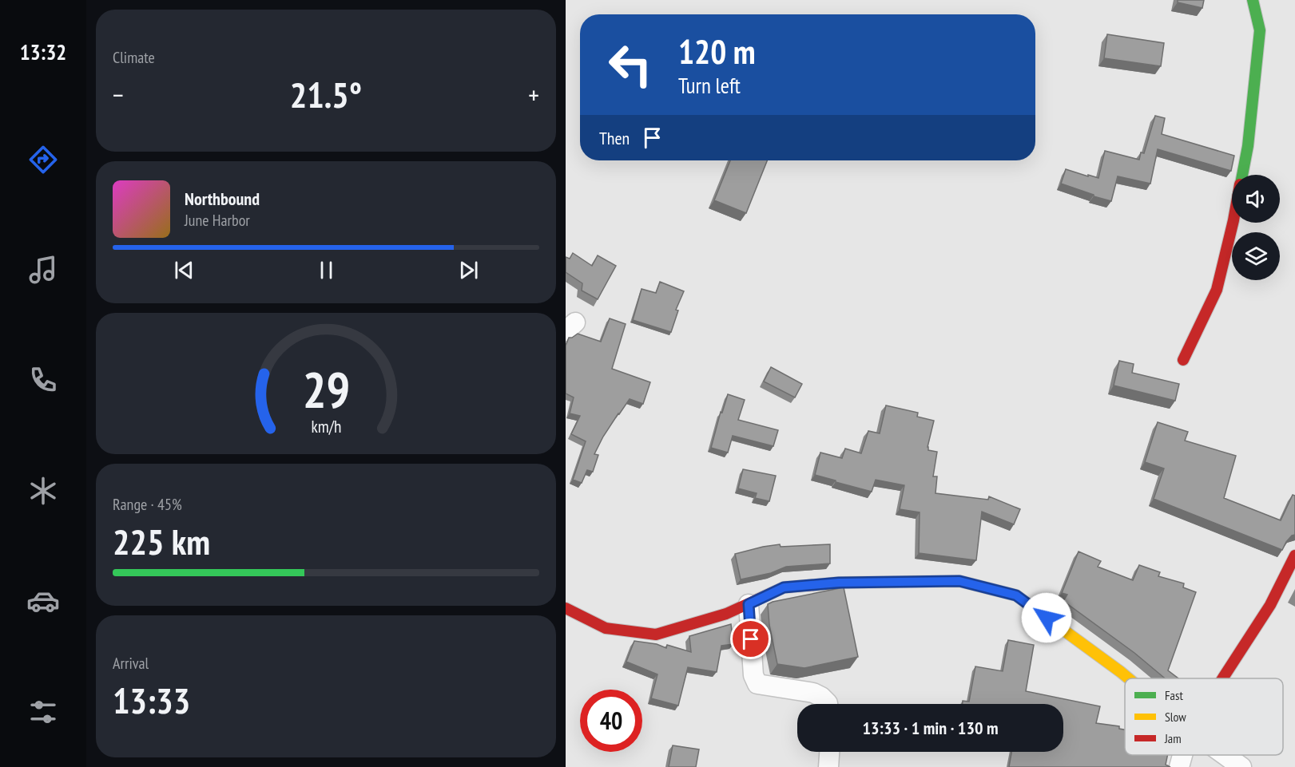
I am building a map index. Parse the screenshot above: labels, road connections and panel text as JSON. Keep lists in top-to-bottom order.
{
  "legend": ["Fast", "Slow", "Jam"],
  "page": {
    "tabs": "13:32",
    "tile": [
      "Climate",
      ["Range · 45%", "225 km"],
      ["Arrival", "13:33"]
    ],
    "turn": ["120 m", "Turn left"],
    "heat": ["−", "21.5°", "+"],
    "then": "Then",
    "song": ["Northbound", "June Harbor"],
    "limit": "40",
    "trip": "13:33 · 1 min · 130 m",
    "gauge": ["29", "km/h"]
  }
}
